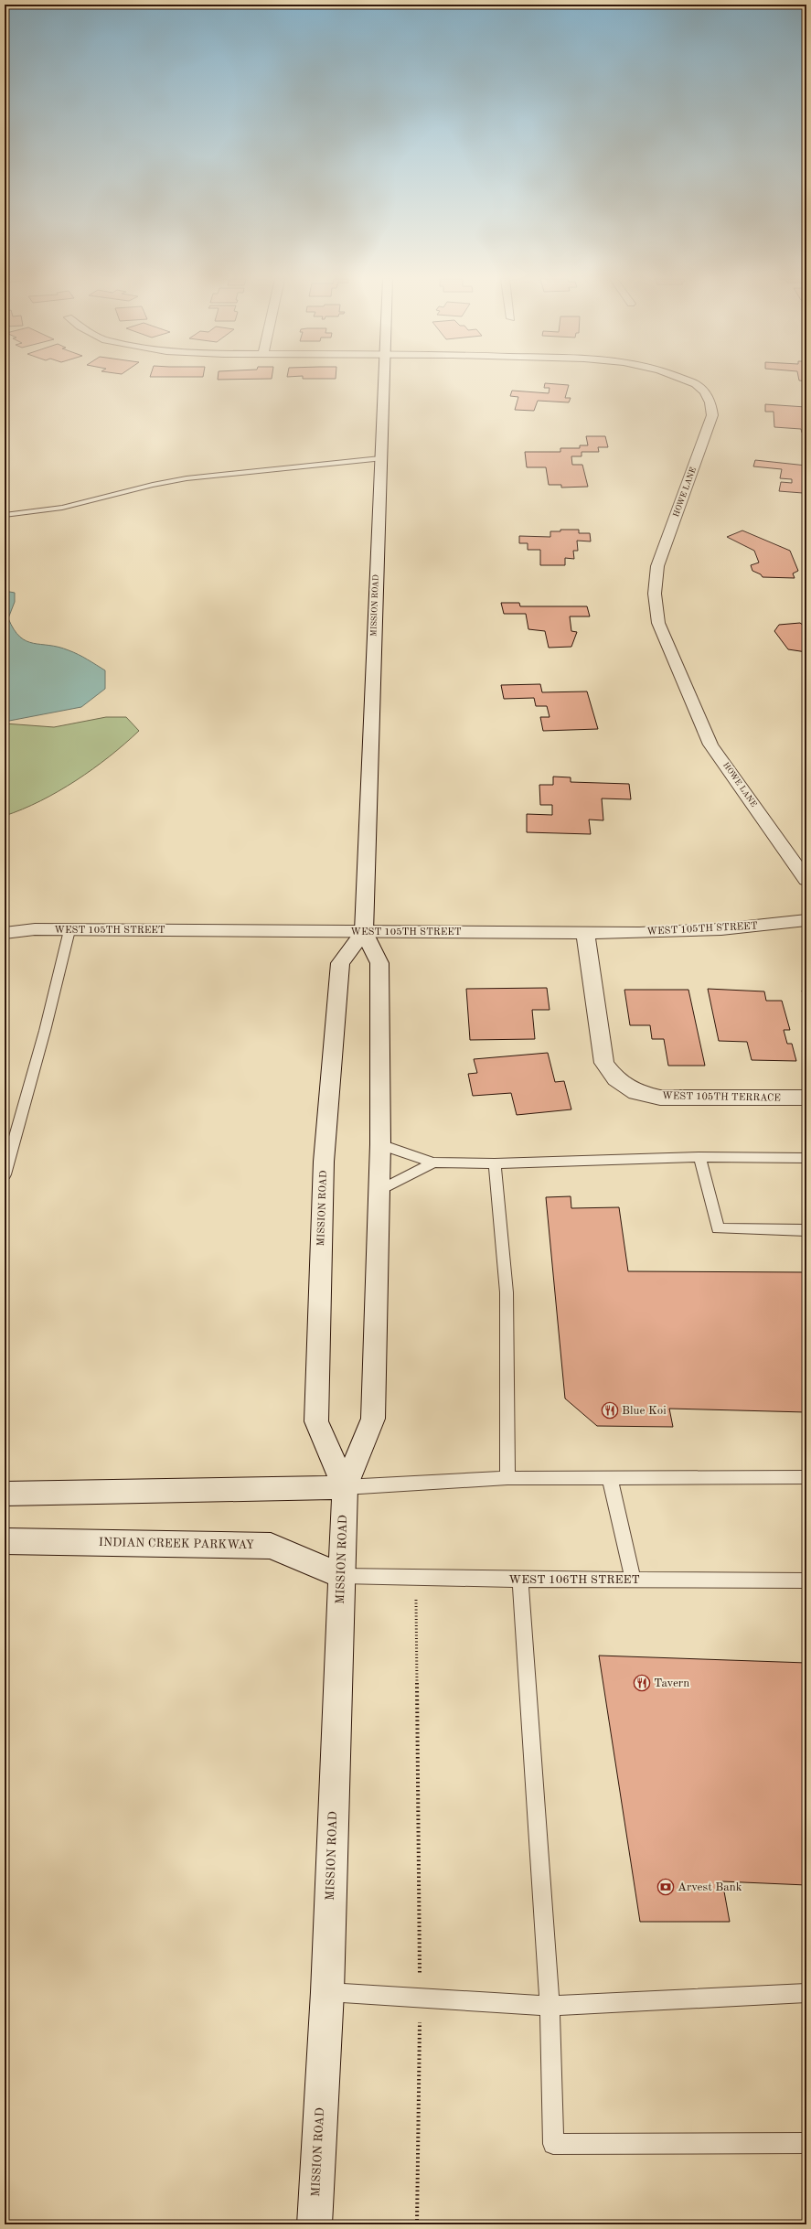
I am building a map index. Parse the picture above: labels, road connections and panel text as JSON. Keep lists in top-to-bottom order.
{
  "streets": {
    "street": [
      "HOWE LANE",
      "MISSION ROAD",
      "WEST 105TH STREET",
      "WEST 105TH TERRACE",
      "INDIAN CREEK PARKWAY"
    ],
    "lane": ["WEST 106TH STREET"]
  },
  "crossings": [
    ["MISSION ROAD", "WEST 105TH STREET"],
    ["MISSION ROAD", "INDIAN CREEK PARKWAY"],
    ["MISSION ROAD", "WEST 106TH STREET"],
    ["WEST 105TH STREET", "WEST 105TH TERRACE"],
    ["INDIAN CREEK PARKWAY", "WEST 106TH STREET"]
  ],
  "places": {
    "restaurant": ["Blue Koi", "Tavern"],
    "bank": ["Arvest Bank"]
  }
}
